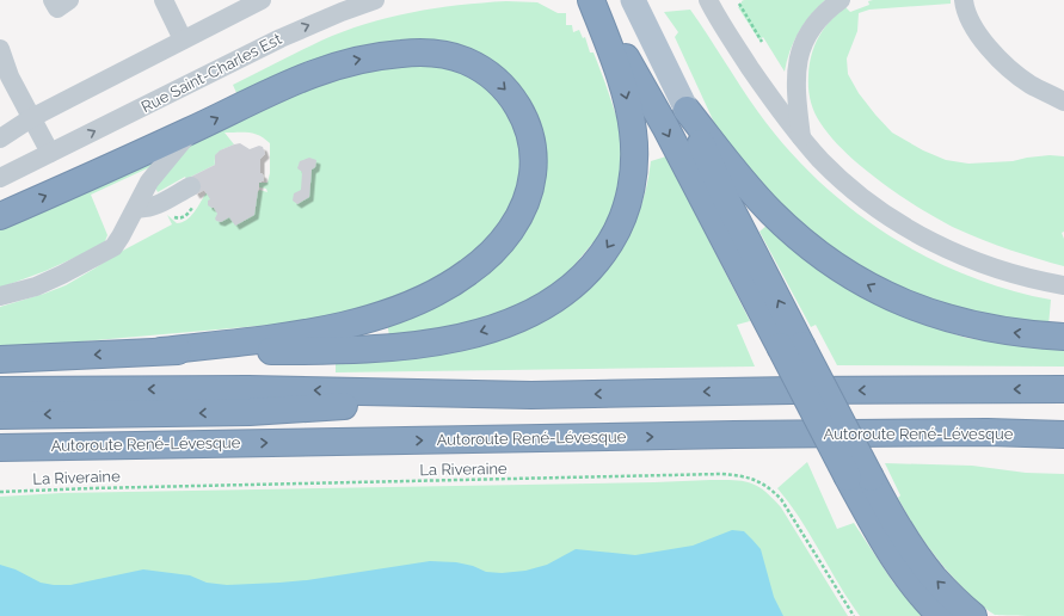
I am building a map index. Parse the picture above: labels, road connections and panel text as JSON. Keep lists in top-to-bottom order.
{
  "streets": {
    "highway": ["Autoroute René-Lévesque"],
    "street": ["Rue Saint-Charles Est"],
    "path": ["La Riveraine"]
  }
}
